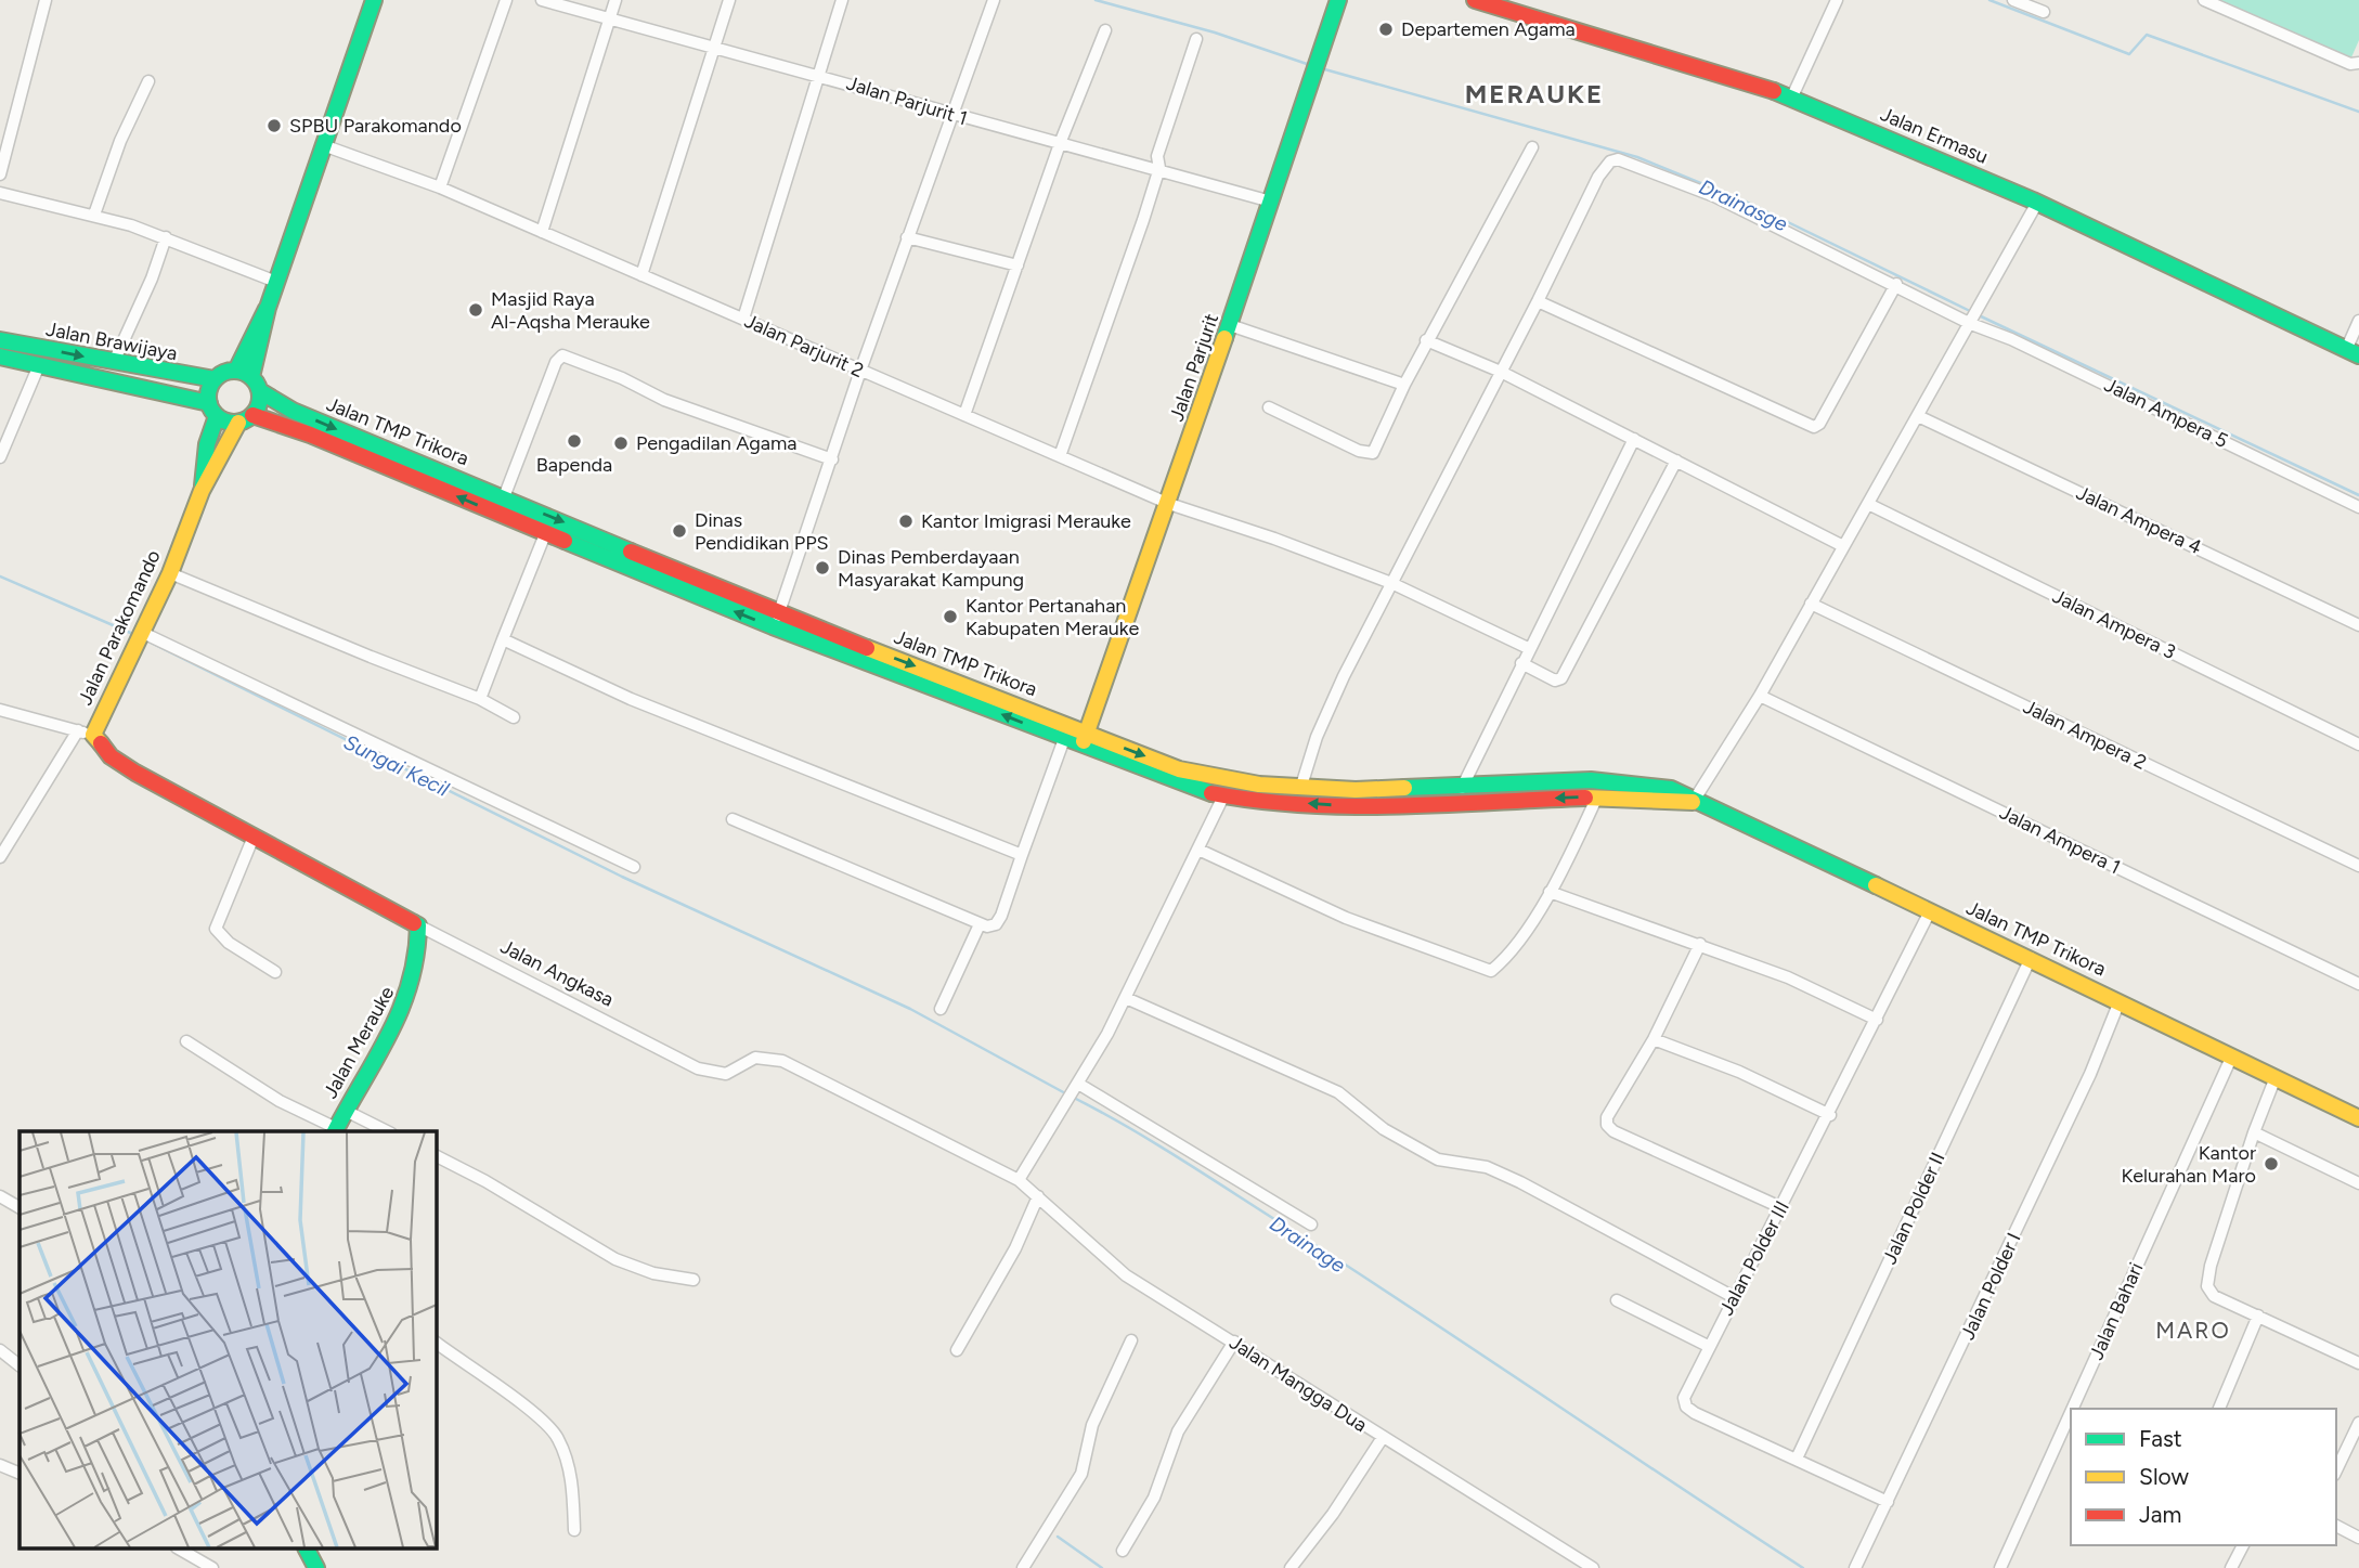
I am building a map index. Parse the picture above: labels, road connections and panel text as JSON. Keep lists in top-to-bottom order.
{
  "streets": {
    "main road": [
      "Jalan Ermasu",
      "Jalan Brawijaya",
      "Jalan Parjurit",
      "Jalan TMP Trikora",
      "Jalan Parakomando",
      "Jalan Angkasa",
      "Jalan Merauke"
    ],
    "street": [
      "Jalan Parjurit 1",
      "Jalan Parjurit 2",
      "Jalan Ampera 5",
      "Jalan Ampera 4",
      "Jalan Ampera 3",
      "Jalan Ampera 2",
      "Jalan Ampera 1",
      "Jalan Polder II",
      "Jalan Polder III",
      "Jalan Polder I",
      "Jalan Bahari",
      "Jalan Mangga Dua"
    ]
  },
  "crossings": [
    ["Jalan Parjurit 1", "Jalan Parjurit"],
    ["Jalan Brawijaya", "Jalan TMP Trikora"],
    ["Jalan Brawijaya", "Jalan Parakomando"],
    ["Jalan Parjurit 2", "Jalan Parjurit"],
    ["Jalan Parjurit", "Jalan TMP Trikora"],
    ["Jalan TMP Trikora", "Jalan Parakomando"],
    ["Jalan TMP Trikora", "Jalan Polder II"],
    ["Jalan TMP Trikora", "Jalan Polder III"],
    ["Jalan TMP Trikora", "Jalan Polder I"],
    ["Jalan TMP Trikora", "Jalan Bahari"],
    ["Jalan Parakomando", "Jalan Angkasa"],
    ["Jalan Angkasa", "Jalan Merauke"],
    ["Jalan Angkasa", "Jalan Mangga Dua"],
    ["Jalan Polder II", "Jalan Polder III"],
    ["Jalan Polder III", "Jalan Polder I"]
  ],
  "districts": ["MERAUKE", "MARO"],
  "water": ["Drainasge", "Sungai Kecil", "Drainage"],
  "places": [
    "Departemen Agama",
    "SPBU Parakomando",
    "Masjid Raya Al-Aqsha Merauke",
    "Bapenda",
    "Pengadilan Agama",
    "Kantor Imigrasi Merauke",
    "Dinas Pendidikan PPS",
    "Dinas Pemberdayaan Masyarakat Kampung",
    "Kantor Pertanahan Kabupaten Merauke",
    "Kantor Kelurahan Maro"
  ],
  "legend": ["Fast", "Slow", "Jam"]
}
